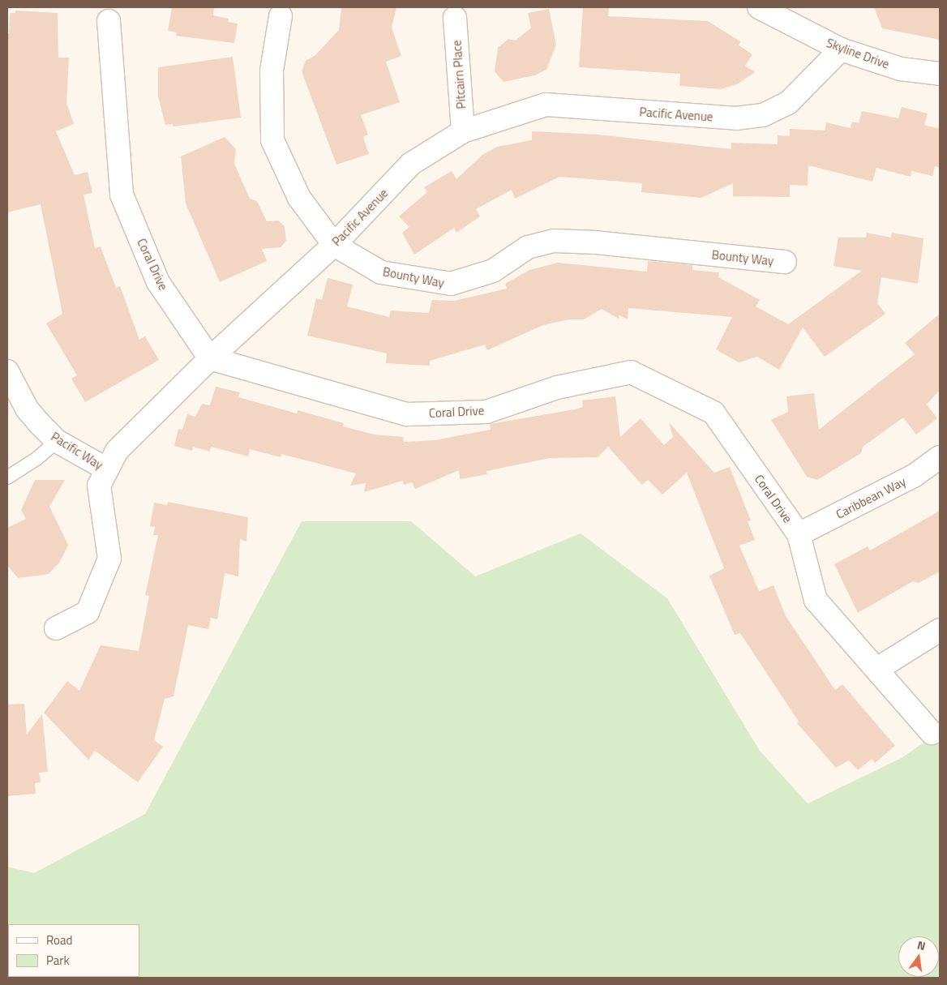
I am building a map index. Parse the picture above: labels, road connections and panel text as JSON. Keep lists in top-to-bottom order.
{
  "streets": {
    "street": [
      "Skyline Drive",
      "Pitcairn Place",
      "Pacific Avenue",
      "Bounty Way",
      "Coral Drive",
      "Pacific Way",
      "Caribbean Way"
    ]
  },
  "crossings": [
    ["Skyline Drive", "Pacific Avenue"],
    ["Pitcairn Place", "Pacific Avenue"],
    ["Pacific Avenue", "Bounty Way"],
    ["Pacific Avenue", "Coral Drive"],
    ["Pacific Avenue", "Pacific Way"],
    ["Coral Drive", "Caribbean Way"]
  ],
  "legend": ["Road", "Park"],
  "north": "top"
}
